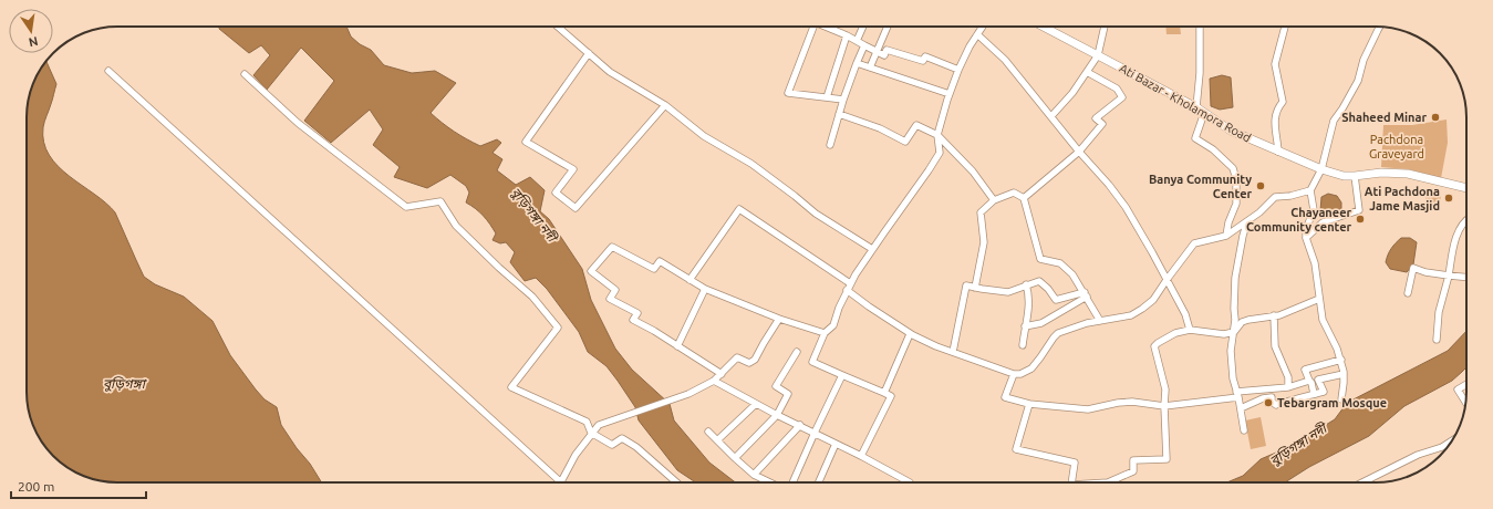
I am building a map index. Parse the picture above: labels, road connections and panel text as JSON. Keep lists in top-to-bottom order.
{
  "streets": {
    "main road": ["Ati Bazar - Kholamora Road"]
  },
  "water": ["বুড়িগঙ্গা নদী", "বুড়িগঙ্গা"],
  "parks": ["Pachdona Graveyard"],
  "places": [
    "Shaheed Minar",
    "Banya Community Center",
    "Ati Pachdona Jame Masjid",
    "Chayaneer Community center",
    "Tebargram Mosque"
  ],
  "scale_bar": "200 m",
  "north": "bottom"
}
